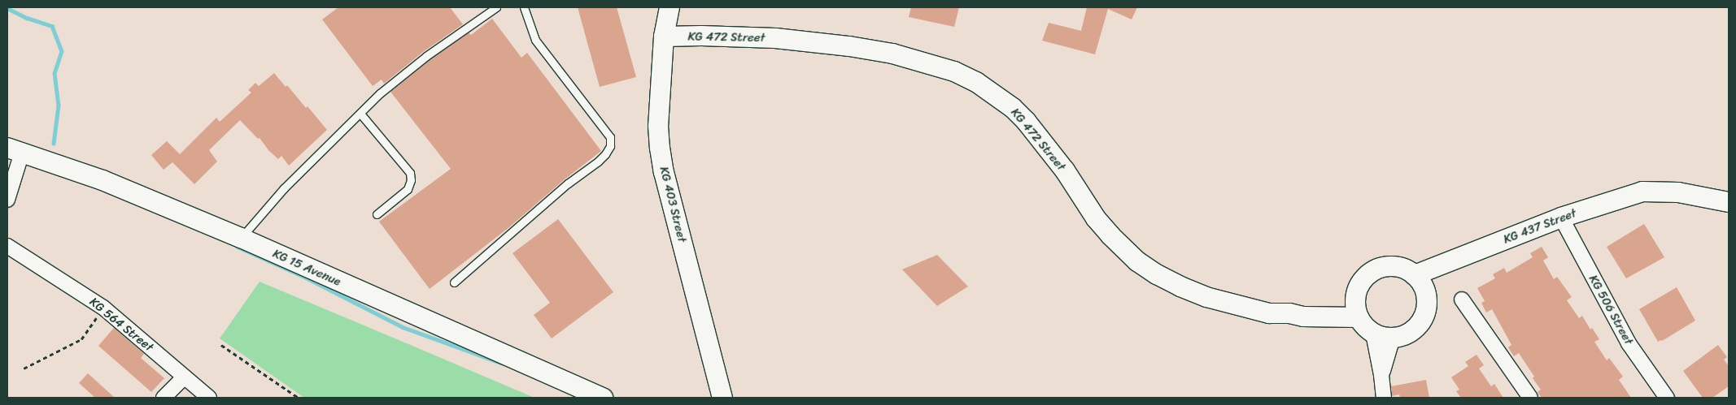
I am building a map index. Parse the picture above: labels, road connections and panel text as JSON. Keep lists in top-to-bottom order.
{
  "streets": {
    "main road": [
      "KG 472 Street",
      "KG 403 Street",
      "KG 437 Street",
      "KG 15 Avenue"
    ],
    "street": ["KG 506 Street", "KG 564 Street"]
  },
  "crossings": [
    ["KG 472 Street", "KG 403 Street"],
    ["KG 472 Street", "KG 437 Street"],
    ["KG 437 Street", "KG 506 Street"]
  ]
}
